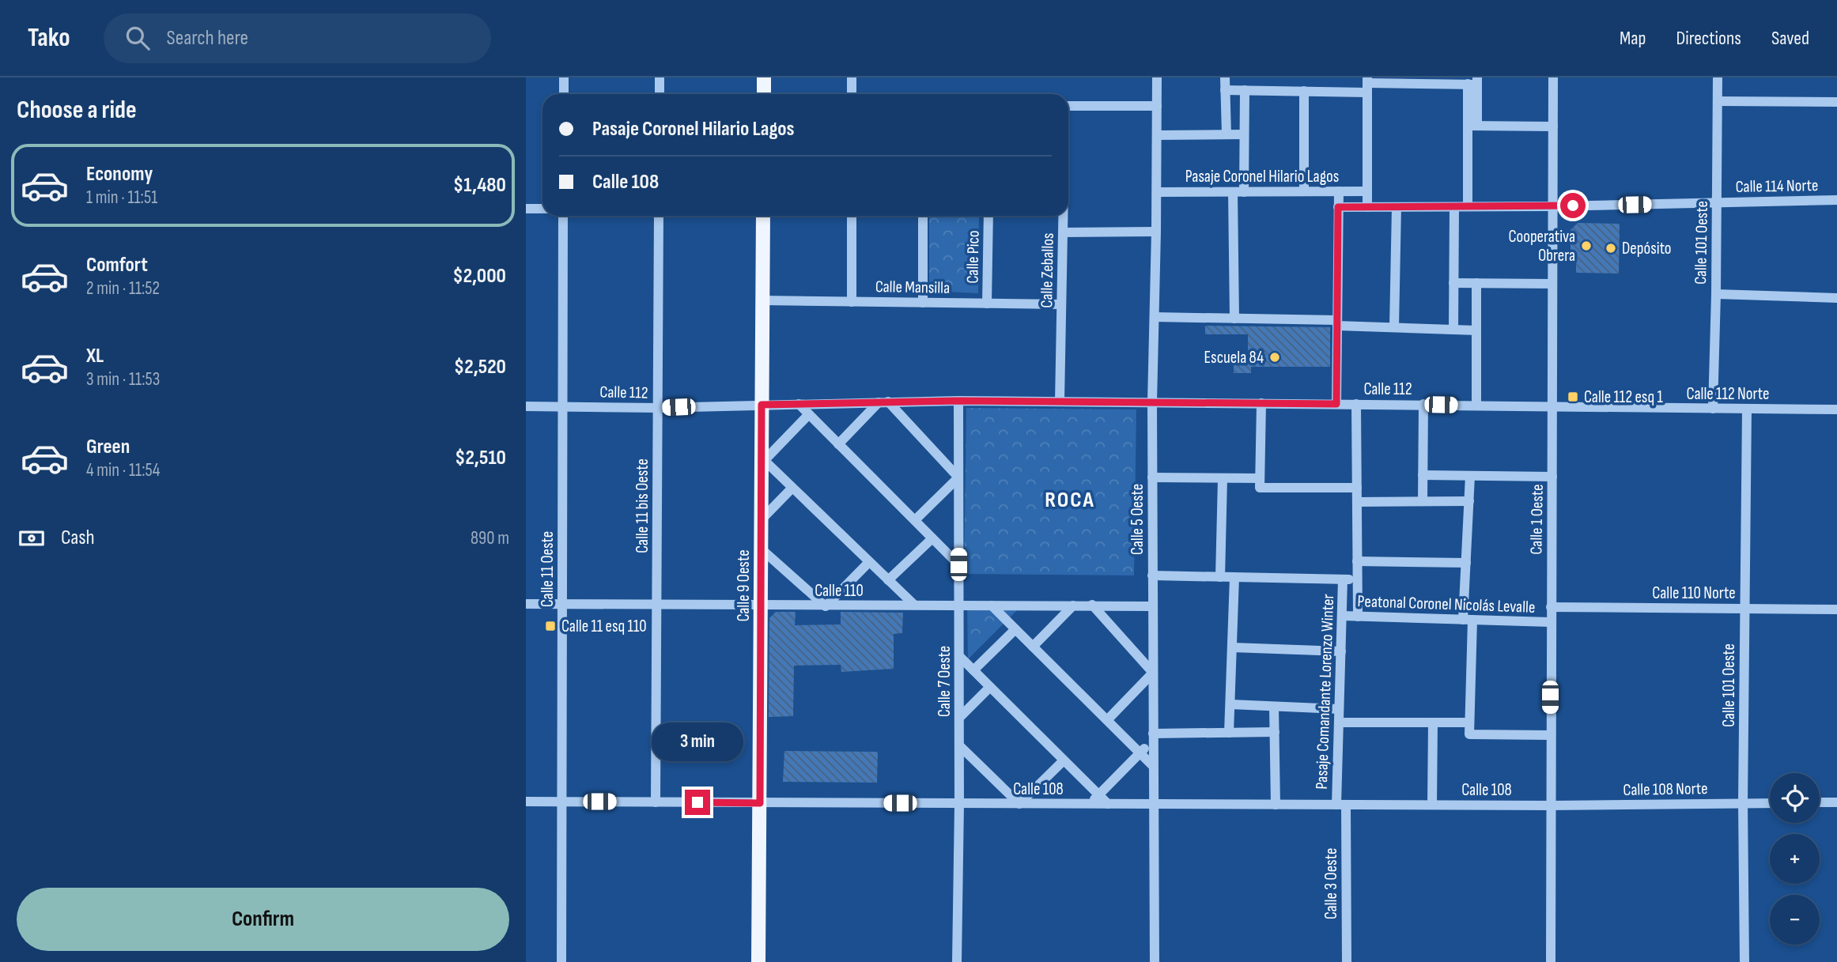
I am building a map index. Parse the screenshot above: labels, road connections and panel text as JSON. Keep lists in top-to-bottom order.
{
  "streets": {
    "main road": ["Calle 9 Oeste"],
    "street": [
      "Pasaje Coronel Hilario Lagos",
      "Calle 114 Norte",
      "Calle 101 Oeste",
      "Calle Pico",
      "Calle Zeballos",
      "Calle Mansilla",
      "Calle 112",
      "Calle 112 Norte",
      "Calle 11 bis Oeste",
      "Calle 5 Oeste",
      "Calle 1 Oeste",
      "Calle 11 Oeste",
      "Calle 110",
      "Calle 110 Norte",
      "Peatonal Coronel Nicolás Levalle",
      "Calle 7 Oeste",
      "Pasaje Comandante Lorenzo Winter",
      "Calle 108",
      "Calle 108 Norte",
      "Calle 3 Oeste"
    ]
  },
  "crossings": [
    ["Pasaje Coronel Hilario Lagos", "Calle 114 Norte"],
    ["Pasaje Coronel Hilario Lagos", "Calle 5 Oeste"],
    ["Pasaje Coronel Hilario Lagos", "Calle 1 Oeste"],
    ["Calle 114 Norte", "Calle 101 Oeste"],
    ["Calle 114 Norte", "Calle 1 Oeste"],
    ["Calle 101 Oeste", "Calle 112 Norte"],
    ["Calle 101 Oeste", "Calle 110 Norte"],
    ["Calle 101 Oeste", "Calle 108 Norte"],
    ["Calle Pico", "Calle Mansilla"],
    ["Calle Zeballos", "Calle Mansilla"],
    ["Calle Zeballos", "Calle 112"],
    ["Calle Mansilla", "Calle 9 Oeste"],
    ["Calle 112", "Calle 112 Norte"],
    ["Calle 112", "Calle 11 bis Oeste"],
    ["Calle 112", "Calle 5 Oeste"],
    ["Calle 112", "Calle 1 Oeste"],
    ["Calle 112", "Calle 11 Oeste"],
    ["Calle 112", "Calle 9 Oeste"],
    ["Calle 112", "Calle 7 Oeste"],
    ["Calle 112", "Pasaje Comandante Lorenzo Winter"],
    ["Calle 112 Norte", "Calle 1 Oeste"],
    ["Calle 11 bis Oeste", "Calle 110"],
    ["Calle 11 bis Oeste", "Calle 108"],
    ["Calle 5 Oeste", "Calle 110"],
    ["Calle 5 Oeste", "Peatonal Coronel Nicolás Levalle"],
    ["Calle 5 Oeste", "Calle 108"],
    ["Calle 1 Oeste", "Calle 110 Norte"],
    ["Calle 1 Oeste", "Peatonal Coronel Nicolás Levalle"],
    ["Calle 1 Oeste", "Calle 108"],
    ["Calle 1 Oeste", "Calle 108 Norte"],
    ["Calle 11 Oeste", "Calle 110"],
    ["Calle 11 Oeste", "Calle 108"],
    ["Calle 9 Oeste", "Calle 110"],
    ["Calle 9 Oeste", "Calle 108"],
    ["Calle 110", "Calle 7 Oeste"],
    ["Peatonal Coronel Nicolás Levalle", "Pasaje Comandante Lorenzo Winter"],
    ["Calle 7 Oeste", "Calle 108"],
    ["Pasaje Comandante Lorenzo Winter", "Calle 108"],
    ["Pasaje Comandante Lorenzo Winter", "Calle 3 Oeste"],
    ["Calle 108", "Calle 108 Norte"],
    ["Calle 108", "Calle 3 Oeste"]
  ],
  "districts": ["ROCA"],
  "places": {
    "other": ["Cooperativa Obrera", "Depósito", "Escuela 84"],
    "transit": ["Calle 112 esq 1", "Calle 11 esq 110"]
  },
  "page": {
    "header": "Tako",
    "search": "Search here",
    "nav": ["Map", "Directions", "Saved"],
    "heading": "Choose a ride",
    "banner": ["Pasaje Coronel Hilario Lagos", "Calle 108"],
    "list": [
      {
        "name": "Economy",
        "note": "1 min · 11:51",
        "value": "$1,480"
      },
      {
        "name": "Comfort",
        "note": "2 min · 11:52",
        "value": "$2,000"
      },
      {
        "name": "XL",
        "note": "3 min · 11:53",
        "value": "$2,520"
      },
      {
        "name": "Green",
        "note": "4 min · 11:54",
        "value": "$2,510"
      }
    ],
    "pay": ["Cash", "890 m"],
    "bubble": "3 min",
    "map_buttons": ["+", "−"],
    "buttons": "Confirm"
  }
}
